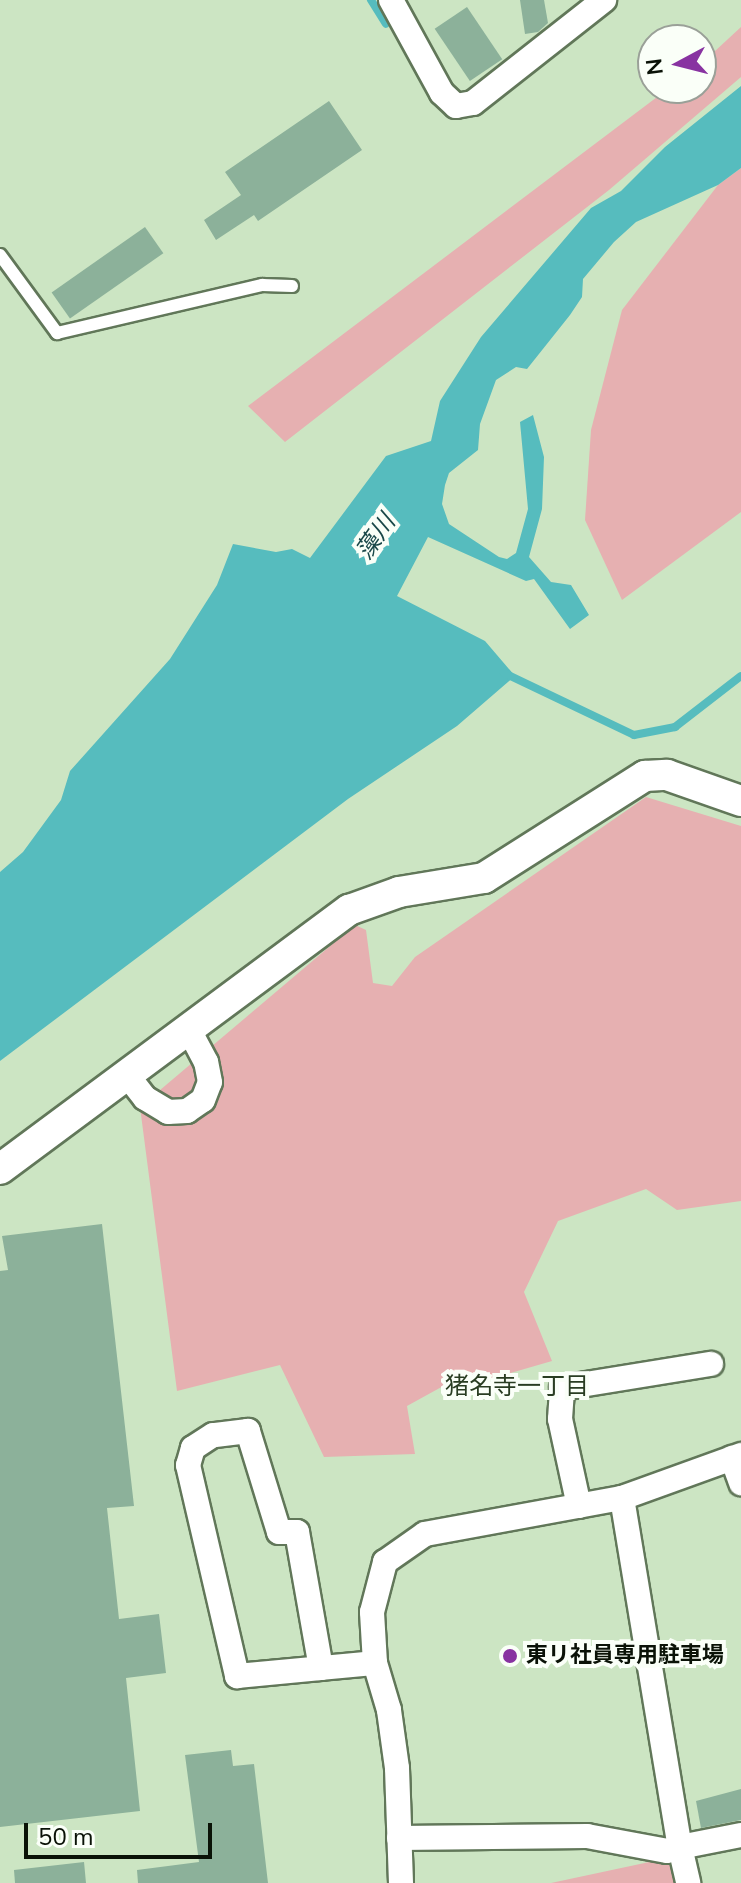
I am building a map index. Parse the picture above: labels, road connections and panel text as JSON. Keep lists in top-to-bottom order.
{
  "districts": ["猪名寺一丁目"],
  "water": ["藻川"],
  "places": ["東リ社員専用駐車場"],
  "scale_bar": "50 m",
  "north": "left"
}
